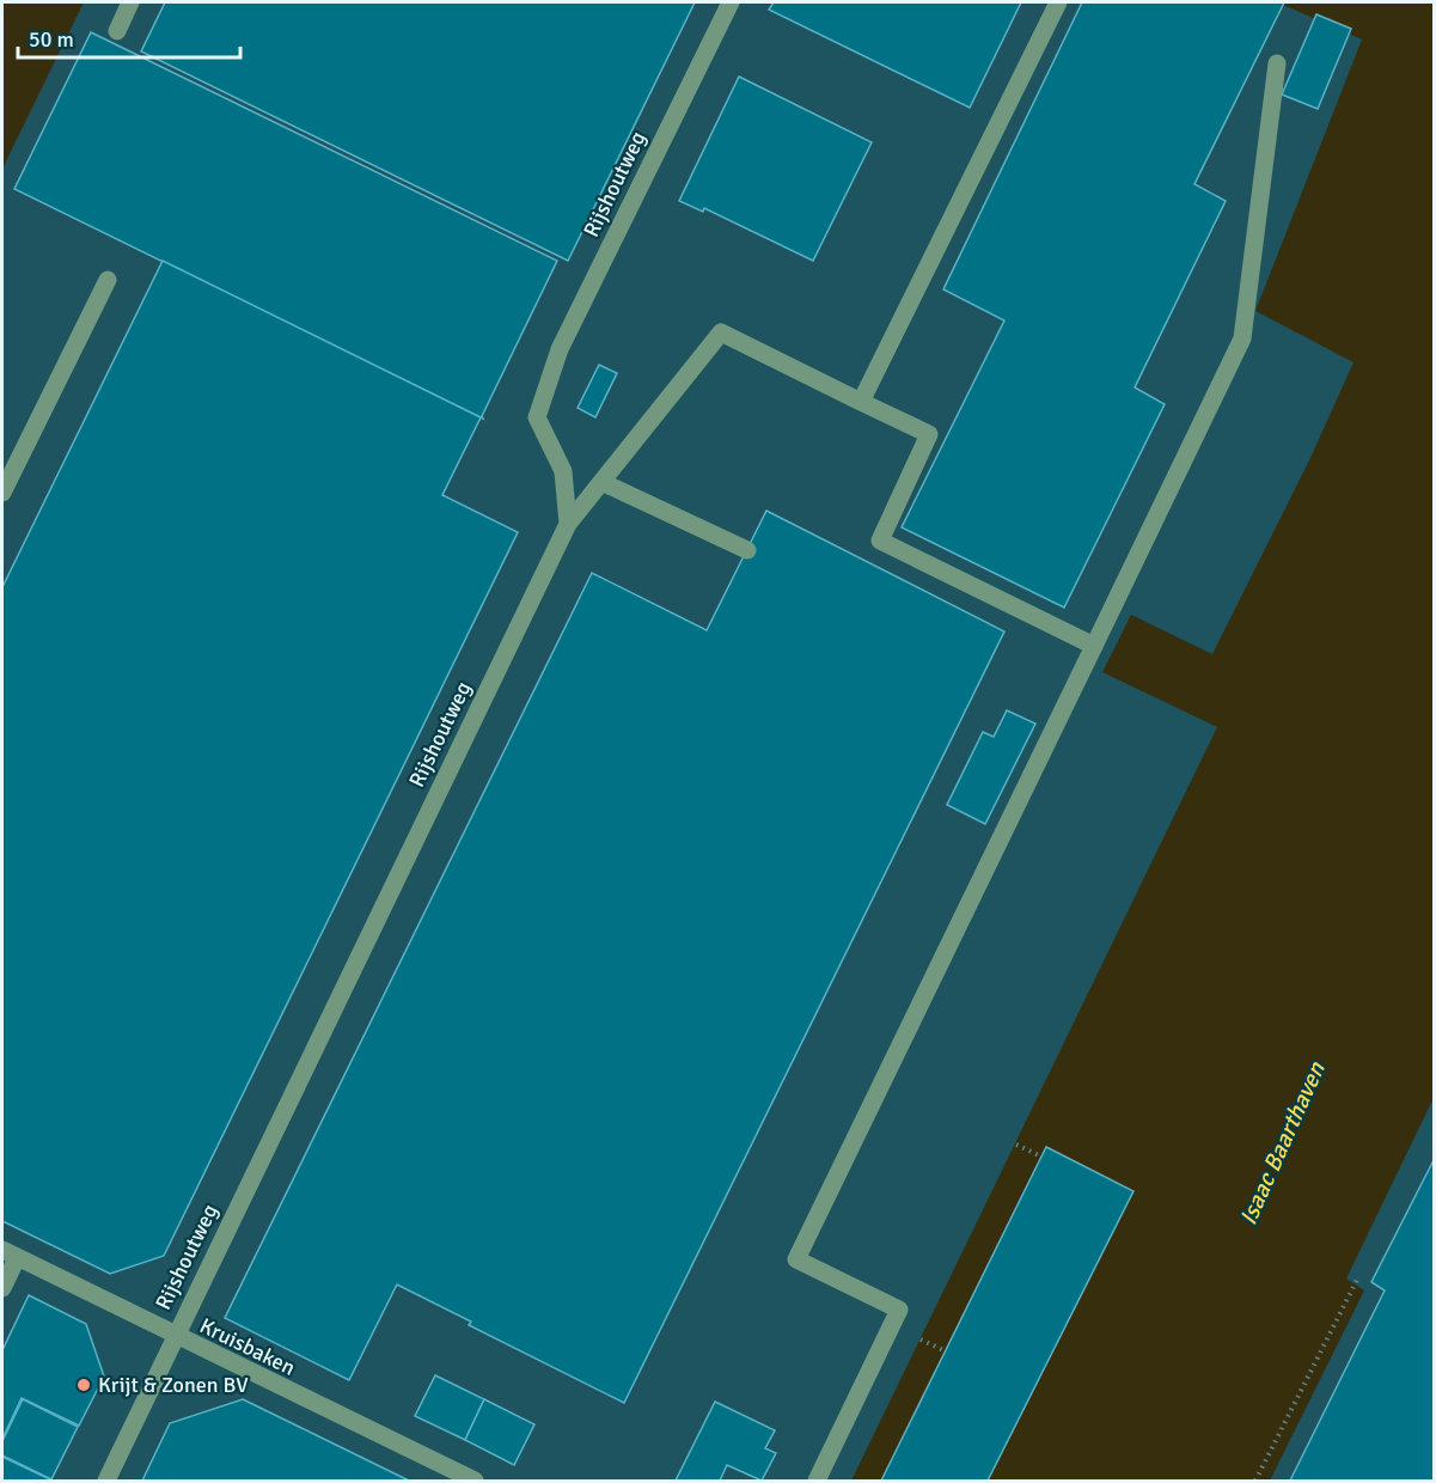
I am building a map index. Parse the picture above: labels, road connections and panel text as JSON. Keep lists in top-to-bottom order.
{
  "streets": {
    "street": ["Rijshoutweg", "Kruisbaken"]
  },
  "crossings": [
    ["Rijshoutweg", "Kruisbaken"]
  ],
  "water": ["Isaac Baarthaven"],
  "places": ["Krijt & Zonen BV"],
  "scale_bar": "50 m"
}
